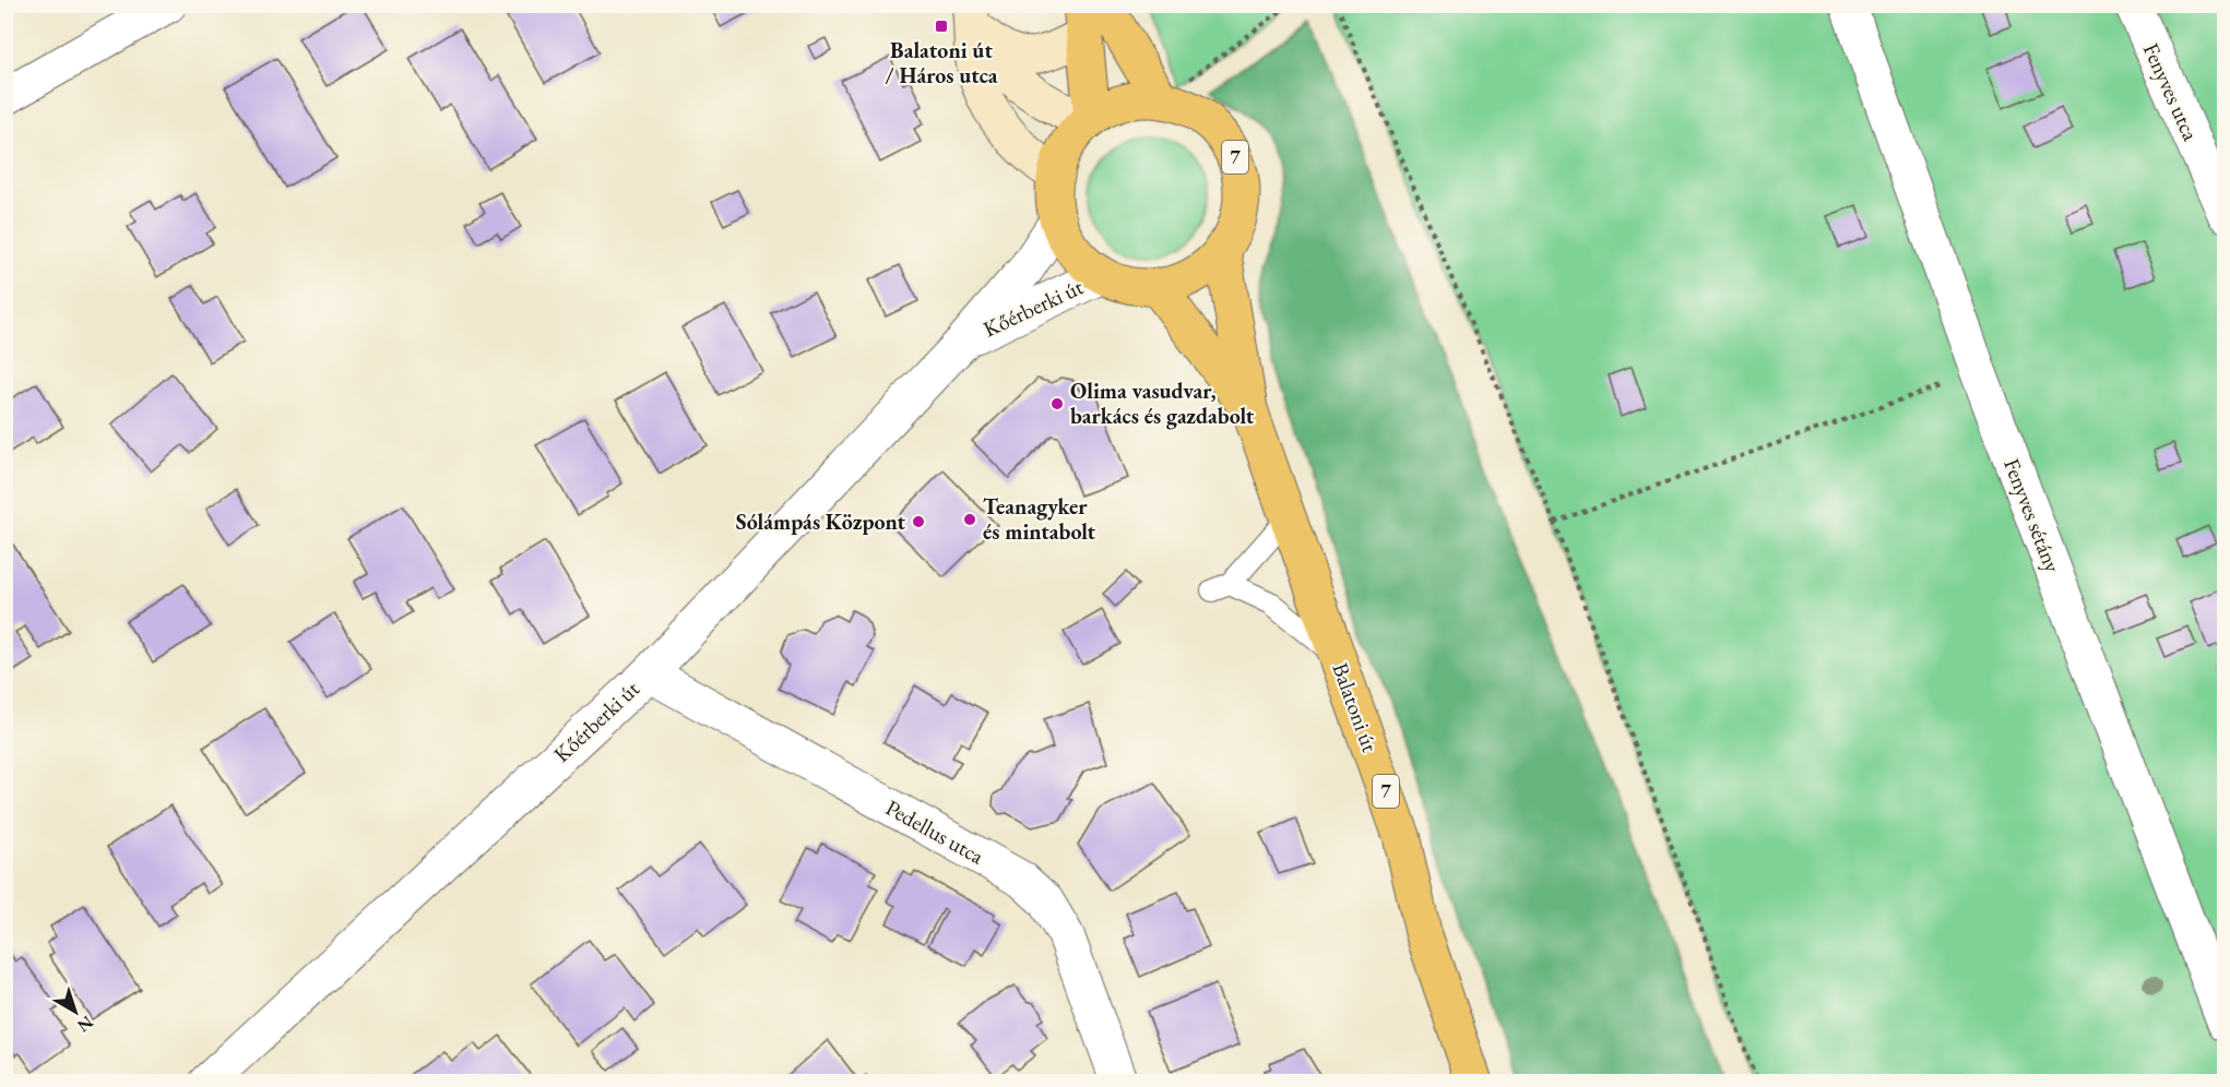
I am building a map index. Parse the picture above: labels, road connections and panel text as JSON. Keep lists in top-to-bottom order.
{
  "streets": {
    "main road": ["7", "Balatoni út"],
    "street": [
      "Fenyves utca",
      "Kőérberki út",
      "Fenyves sétány",
      "Pedellus utca"
    ]
  },
  "crossings": [
    ["7", "Kőérberki út"],
    ["7", "Balatoni út"],
    ["Kőérberki út", "Balatoni út"],
    ["Kőérberki út", "Pedellus utca"]
  ],
  "places": {
    "transit": ["Balatoni út / Háros utca"],
    "other": ["Olima vasudvar, barkács és gazdabolt", "Teanagyker és mintabolt", "Sólámpás Központ"]
  },
  "north": "bottom right"
}
